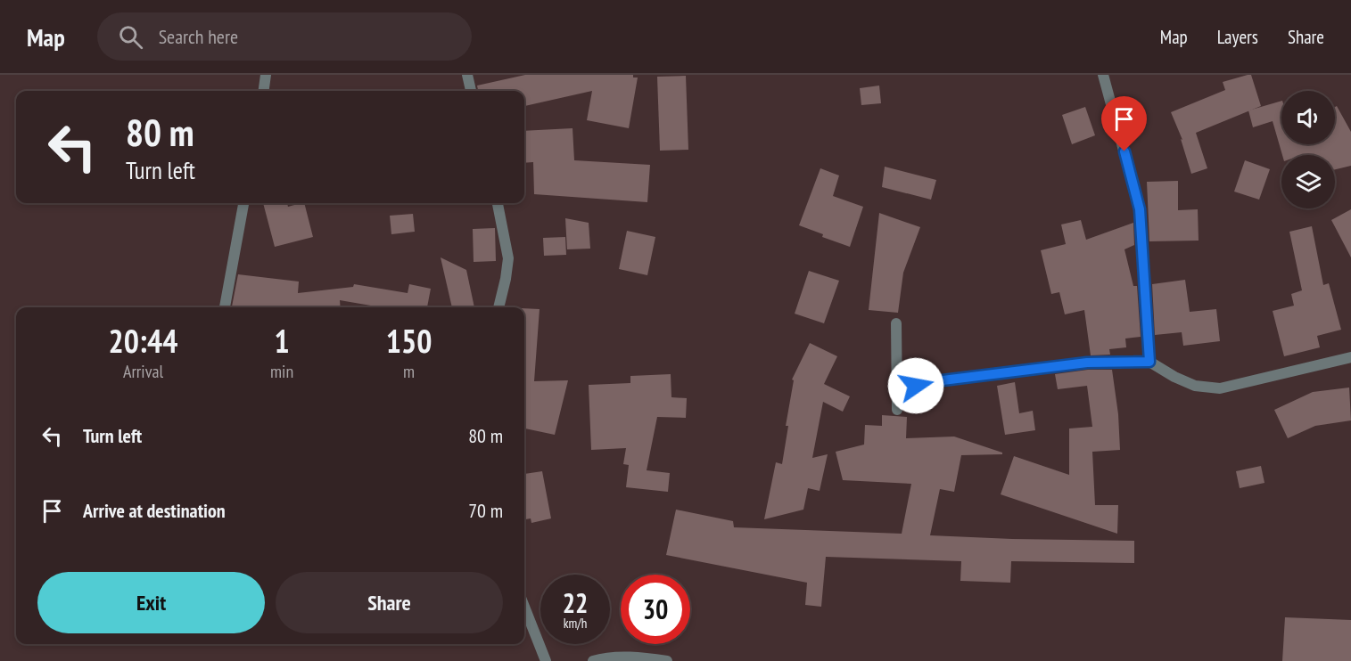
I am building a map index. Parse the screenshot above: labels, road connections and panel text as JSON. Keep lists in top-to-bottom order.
{
  "page": {
    "header": "Map",
    "search": "Search here",
    "nav": ["Map", "Layers", "Share"],
    "turn": ["80 m", "Turn left"],
    "eta": [
      "20:44",
      "Arrival",
      "1",
      "min",
      "150",
      "m"
    ],
    "list": [
      {
        "name": "Turn left",
        "value": "80 m"
      },
      {
        "name": "Arrive at destination",
        "value": "70 m"
      }
    ],
    "buttons": ["Exit", "Share"],
    "speed": "22 km/h",
    "limit": "30"
  }
}
